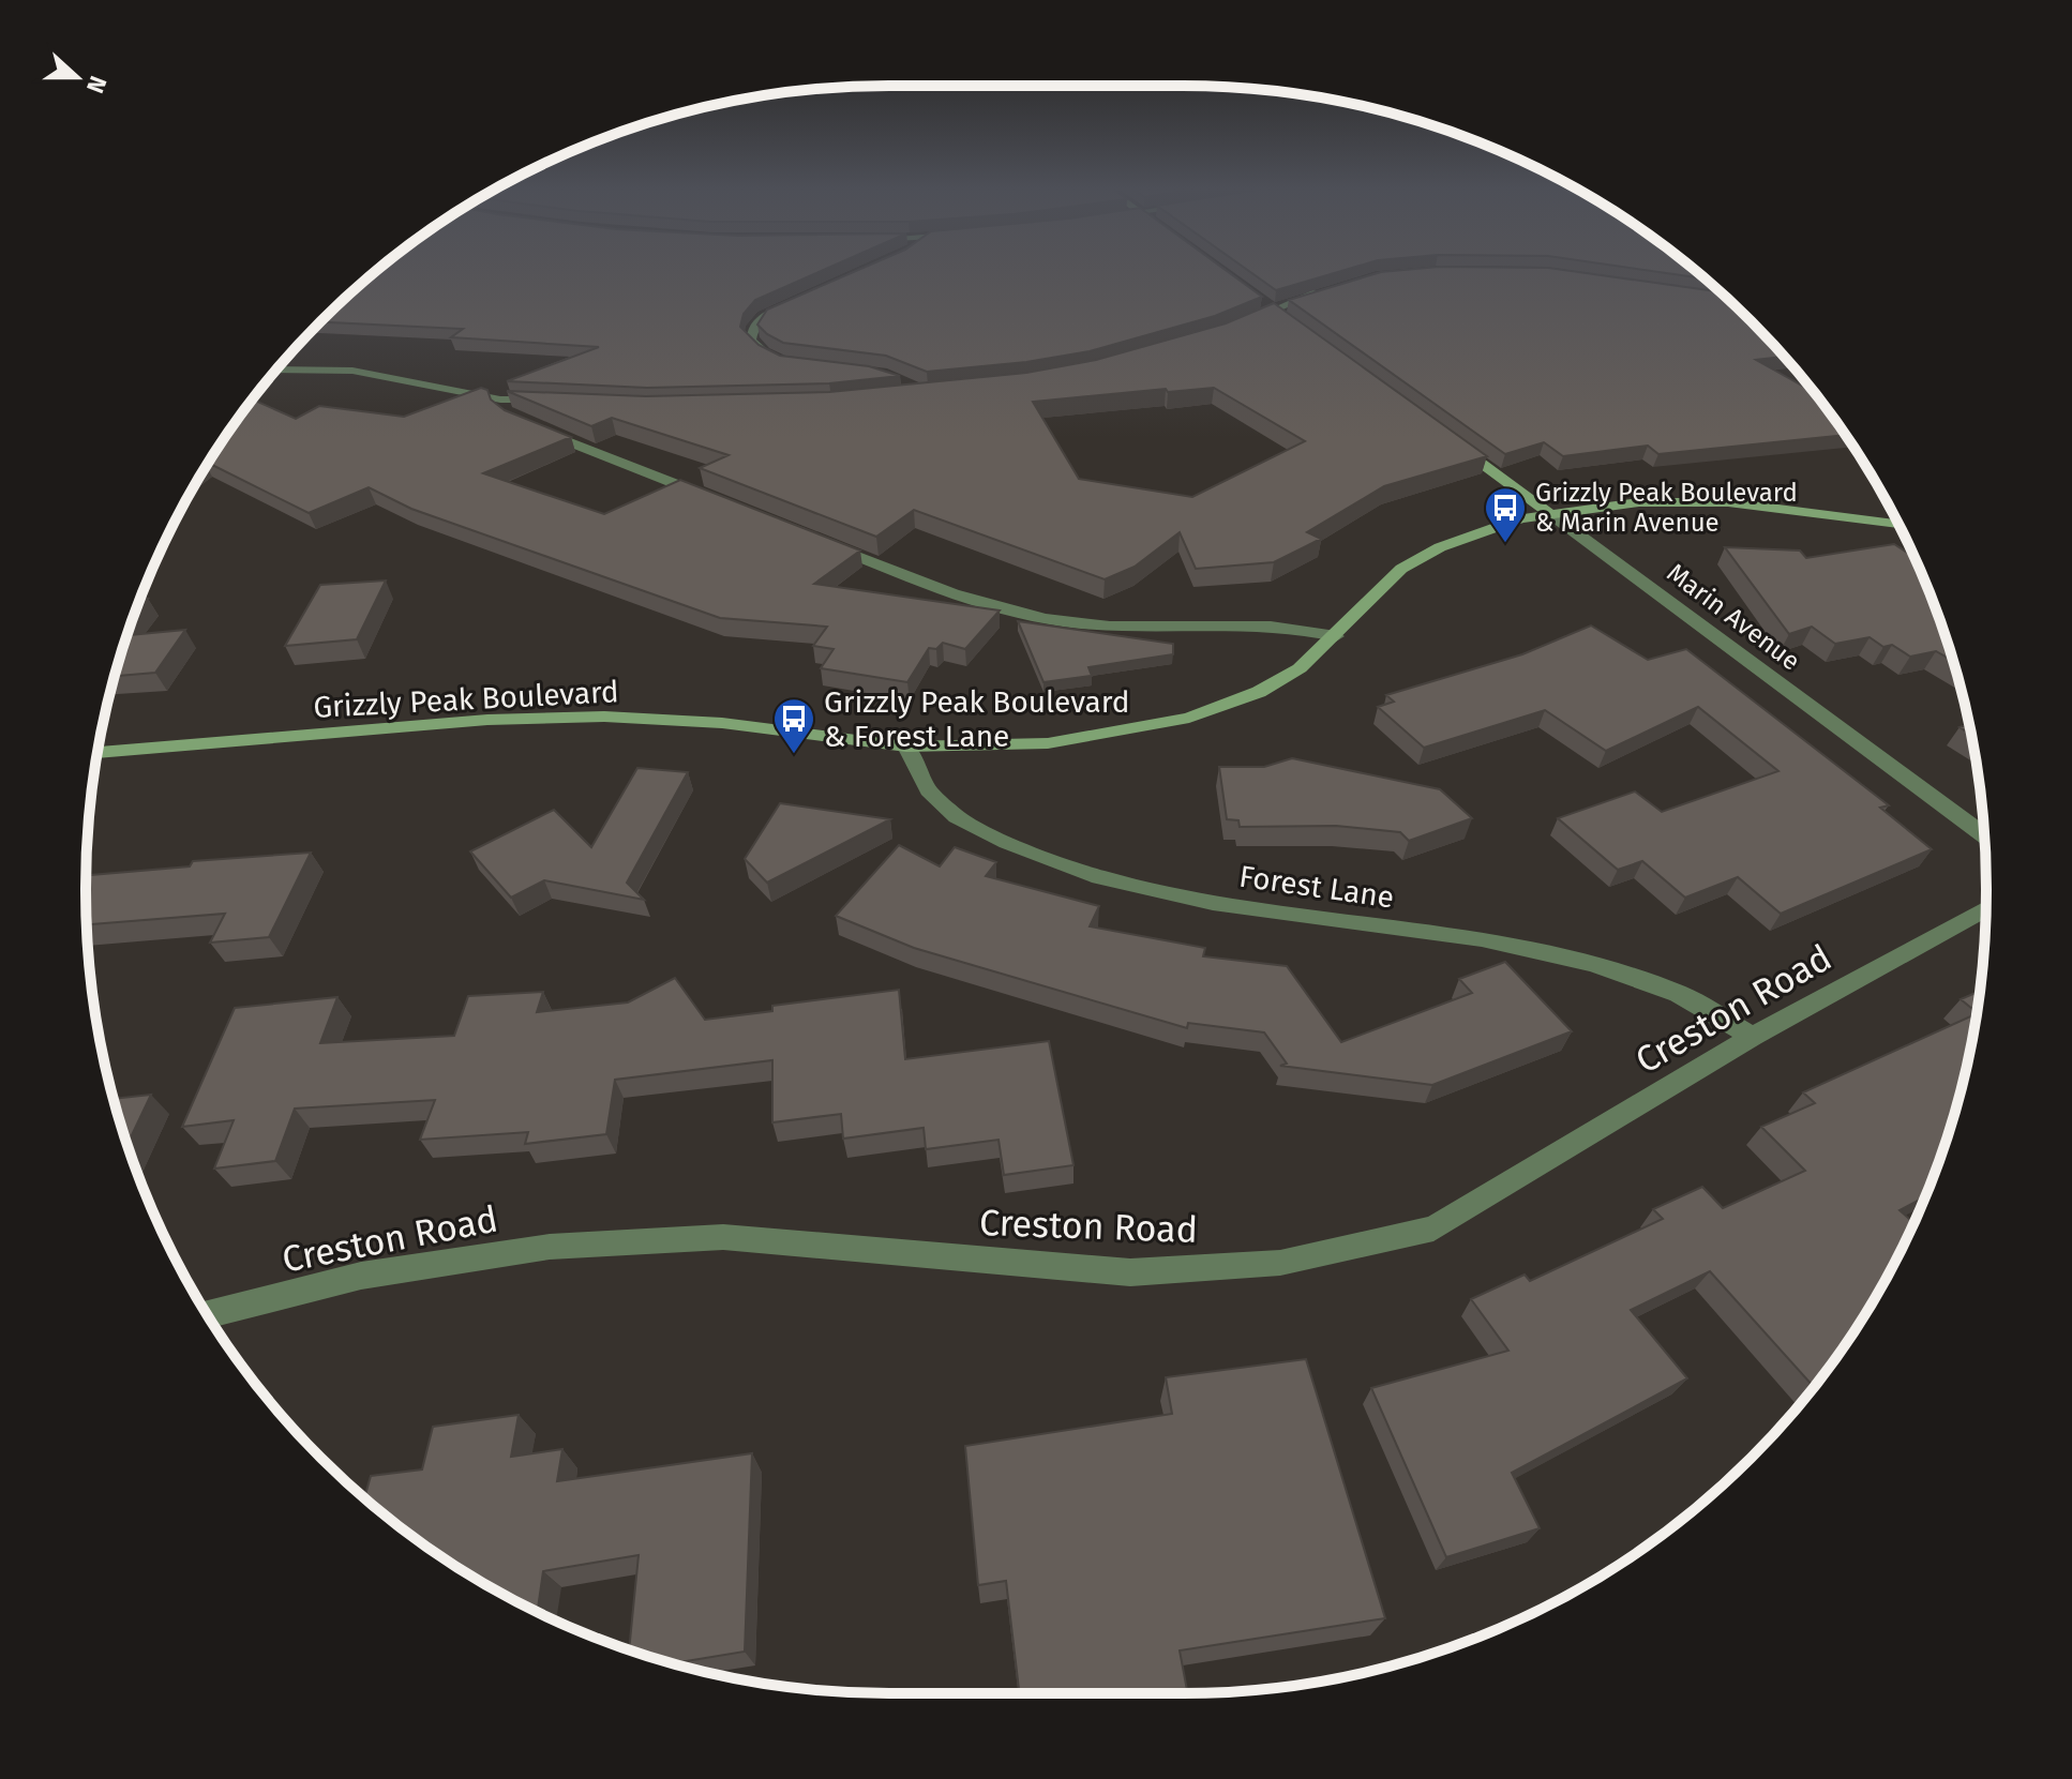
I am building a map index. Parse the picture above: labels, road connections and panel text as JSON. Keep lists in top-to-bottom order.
{
  "streets": {
    "street": [
      "Marin Avenue",
      "Grizzly Peak Boulevard",
      "Forest Lane",
      "Creston Road"
    ]
  },
  "crossings": [
    ["Marin Avenue", "Grizzly Peak Boulevard"],
    ["Grizzly Peak Boulevard", "Forest Lane"],
    ["Forest Lane", "Creston Road"]
  ],
  "places": {
    "bus stop": ["Grizzly Peak Boulevard & Marin Avenue", "Grizzly Peak Boulevard & Forest Lane"]
  },
  "north": "right"
}
